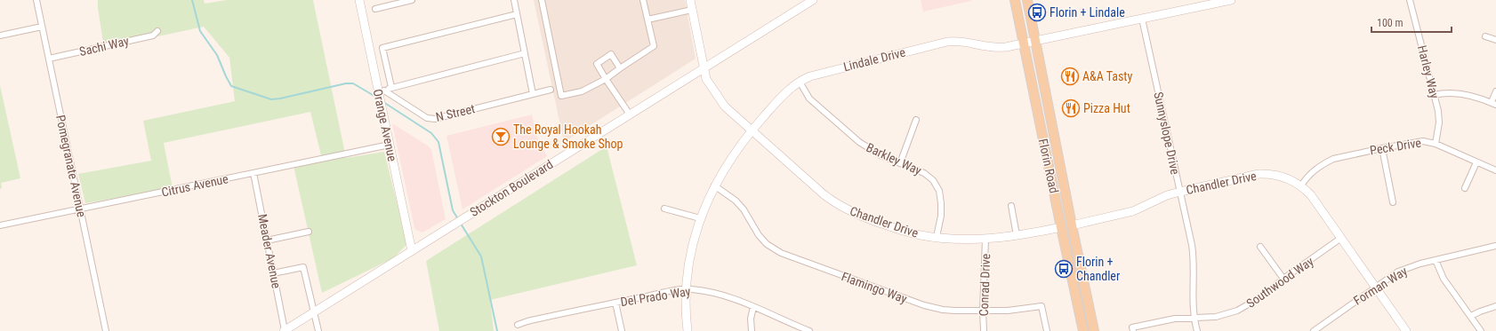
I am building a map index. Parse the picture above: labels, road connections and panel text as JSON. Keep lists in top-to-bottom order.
{
  "streets": {
    "main road": ["Florin Road"],
    "street": [
      "Sachi Way",
      "Lindale Drive",
      "Harley Way",
      "N Street",
      "Orange Avenue",
      "Sunnyslope Drive",
      "Peck Drive",
      "Barkley Way",
      "Pomegranate Avenue",
      "Chandler Drive",
      "Citrus Avenue",
      "Stockton Boulevard",
      "Meader Avenue",
      "Southwood Way",
      "Conrad Drive",
      "Forman Way",
      "Flamingo Way",
      "Del Prado Way"
    ]
  },
  "crossings": [
    ["Sachi Way", "Pomegranate Avenue"],
    ["Lindale Drive", "Sunnyslope Drive"],
    ["Lindale Drive", "Barkley Way"],
    ["Lindale Drive", "Florin Road"],
    ["Lindale Drive", "Chandler Drive"],
    ["Lindale Drive", "Flamingo Way"],
    ["Lindale Drive", "Del Prado Way"],
    ["Harley Way", "Peck Drive"],
    ["N Street", "Orange Avenue"],
    ["Orange Avenue", "Citrus Avenue"],
    ["Orange Avenue", "Stockton Boulevard"],
    ["Sunnyslope Drive", "Chandler Drive"],
    ["Sunnyslope Drive", "Southwood Way"],
    ["Peck Drive", "Chandler Drive"],
    ["Barkley Way", "Chandler Drive"],
    ["Pomegranate Avenue", "Citrus Avenue"],
    ["Florin Road", "Chandler Drive"],
    ["Chandler Drive", "Stockton Boulevard"],
    ["Chandler Drive", "Southwood Way"],
    ["Chandler Drive", "Conrad Drive"],
    ["Chandler Drive", "Forman Way"],
    ["Citrus Avenue", "Meader Avenue"],
    ["Stockton Boulevard", "Meader Avenue"],
    ["Conrad Drive", "Flamingo Way"]
  ],
  "places": {
    "bus stop": ["Florin + Lindale", "Florin + Chandler"],
    "restaurant": ["A&A Tasty", "Pizza Hut"],
    "bar": ["The Royal Hookah Lounge & Smoke Shop"]
  },
  "scale_bar": "100 m"
}
